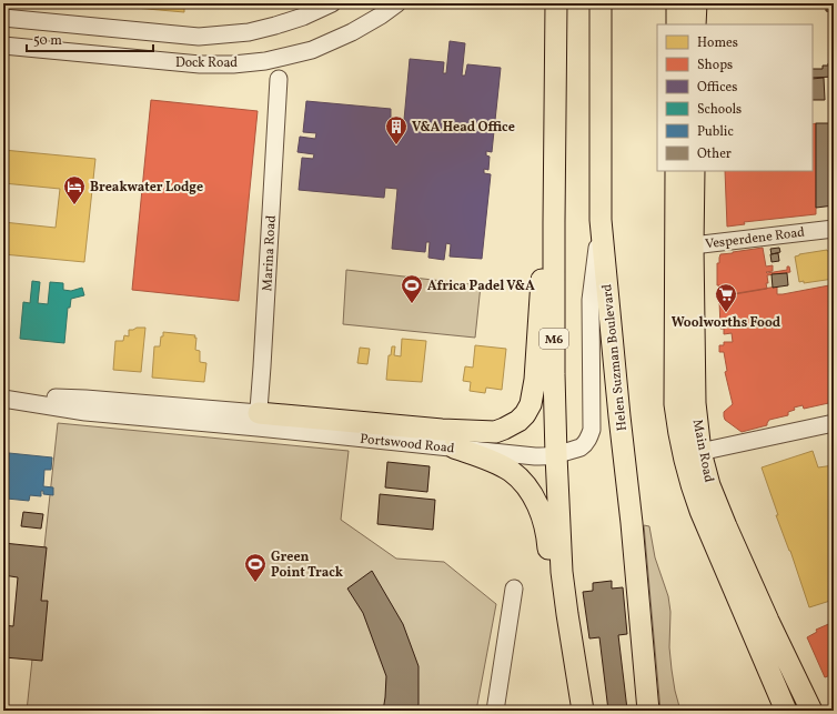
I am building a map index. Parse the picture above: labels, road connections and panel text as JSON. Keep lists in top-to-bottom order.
{
  "streets": {
    "main road": ["M6", "Helen Suzman Boulevard", "Main Road"],
    "street": [
      "Dock Road",
      "Vesperdene Road",
      "Marina Road",
      "Portswood Road"
    ]
  },
  "crossings": [
    ["Vesperdene Road", "Main Road"],
    ["Marina Road", "Portswood Road"],
    ["M6", "Portswood Road"],
    ["Helen Suzman Boulevard", "Portswood Road"]
  ],
  "places": {
    "building": ["V&A Head Office"],
    "hotel": ["Breakwater Lodge"],
    "sports": ["Africa Padel V&A", "Green Point Track"],
    "supermarket": ["Woolworths Food"]
  },
  "legend": [
    "Homes",
    "Shops",
    "Offices",
    "Schools",
    "Public",
    "Other"
  ],
  "scale_bar": "50 m"
}
